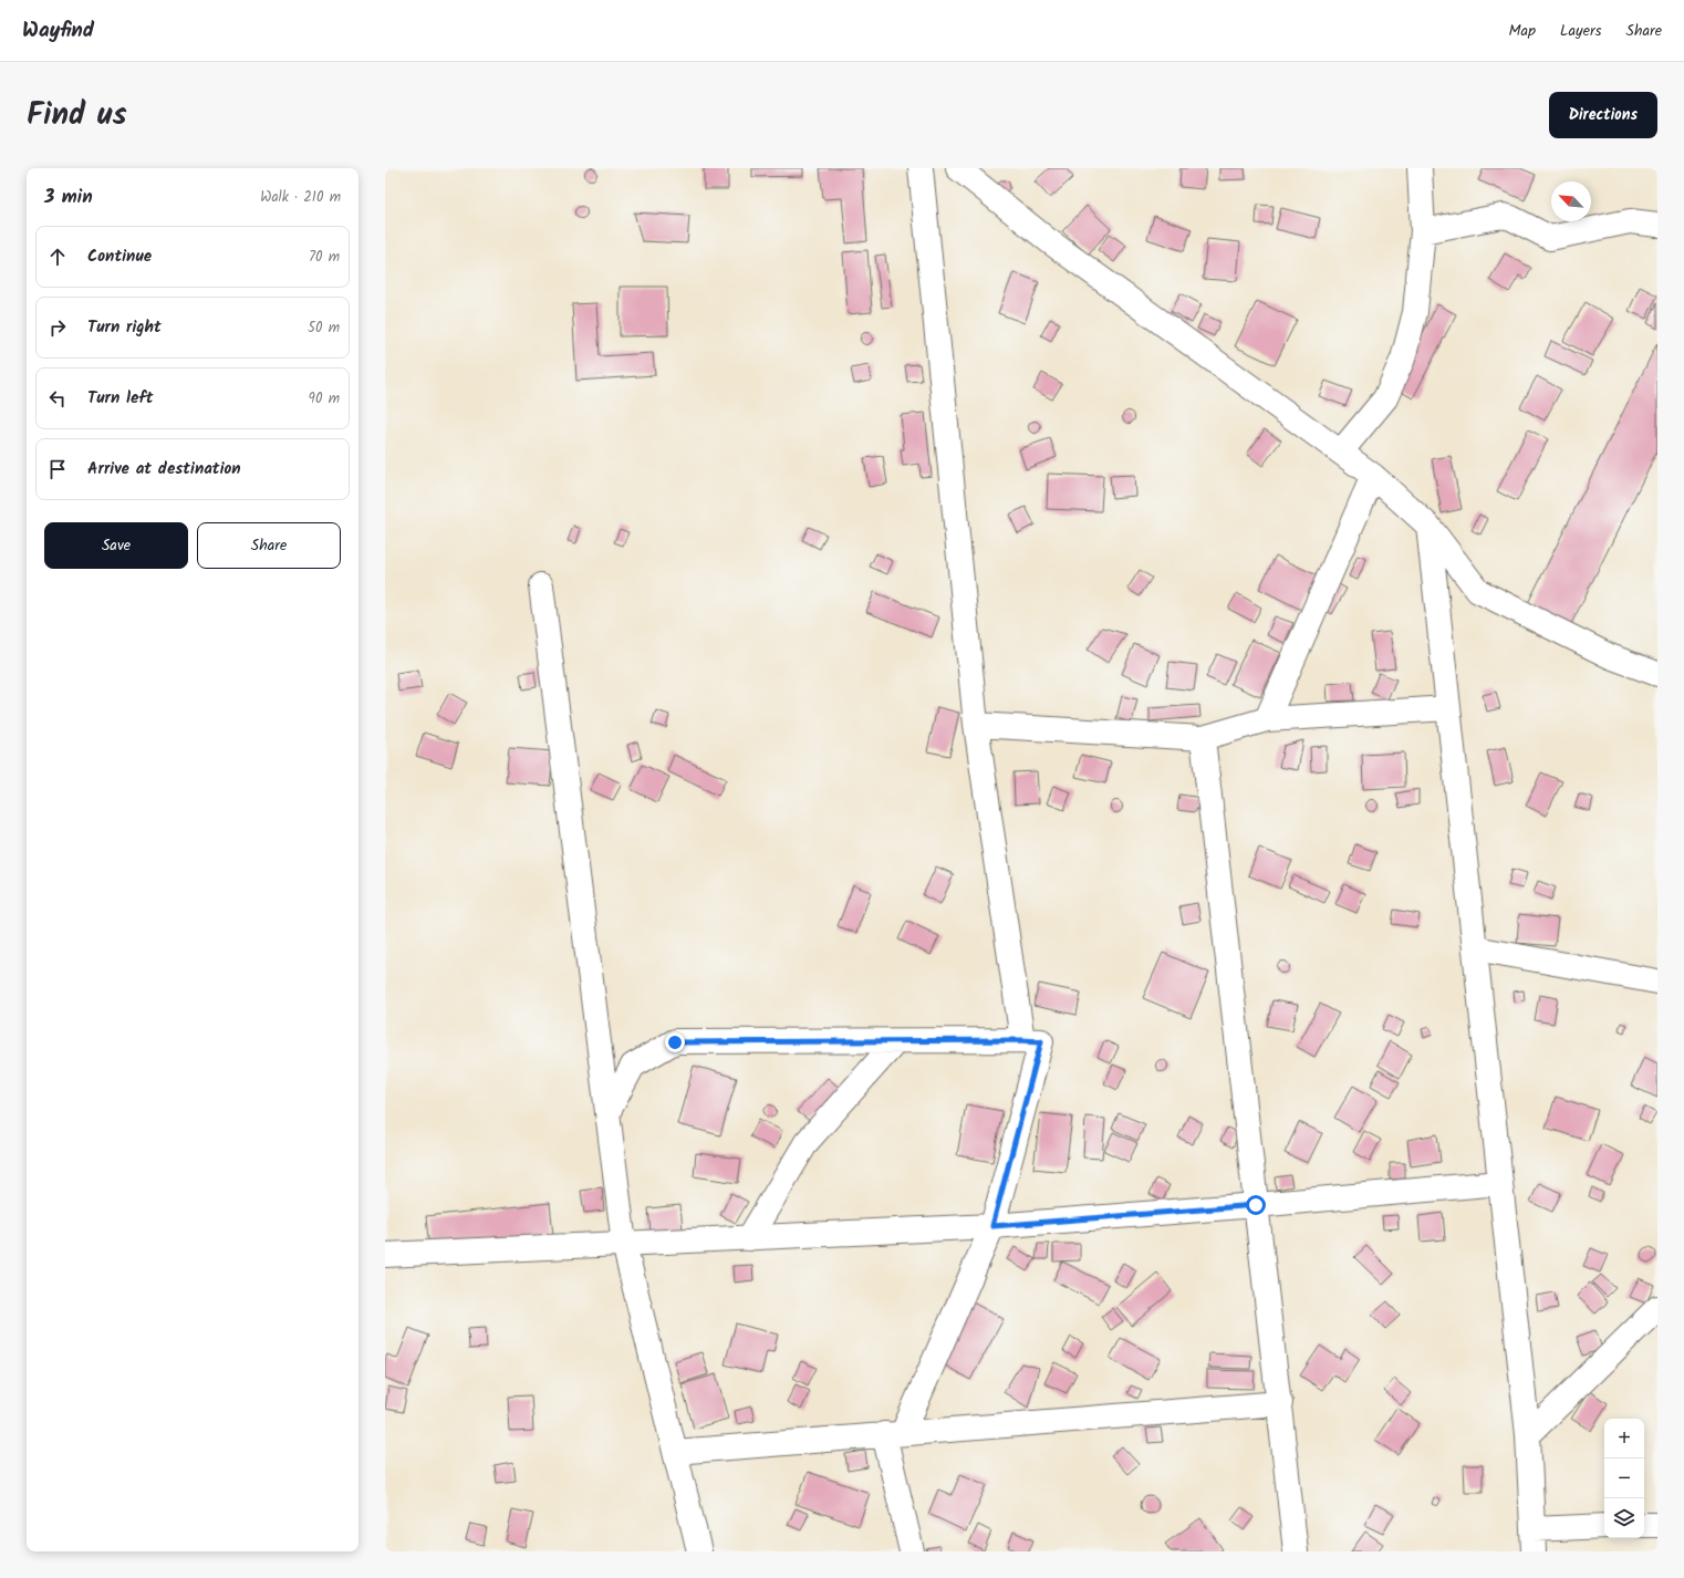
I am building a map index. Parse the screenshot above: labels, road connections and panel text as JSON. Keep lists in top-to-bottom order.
{
  "north": "top left",
  "page": {
    "header": "Wayfind",
    "nav": ["Map", "Layers", "Share"],
    "title": "Find us",
    "buttons": [
      "Directions",
      ["Save", "Share"]
    ],
    "heading": ["3 min", "Walk · 210 m"],
    "list": [
      ["Continue", "70 m"],
      ["Turn right", "50 m"],
      ["Turn left", "90 m"],
      "Arrive at destination"
    ],
    "map_buttons": ["+", "−"]
  }
}
